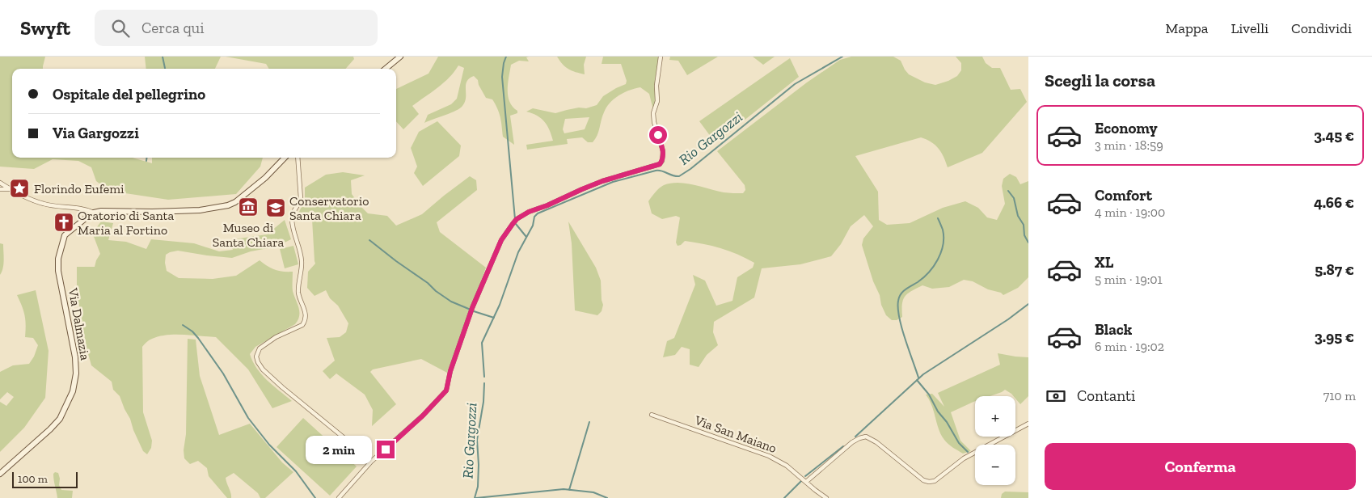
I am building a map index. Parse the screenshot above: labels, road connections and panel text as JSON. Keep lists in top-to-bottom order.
{
  "streets": {
    "main road": ["Via Dalmazia"],
    "street": ["Via San Maiano"]
  },
  "water": ["Rio Gargozzi"],
  "places": {
    "place": ["Florindo Eufemi"],
    "museum": ["Museo di Santa Chiara"],
    "school or university": ["Conservatorio Santa Chiara"],
    "church": ["Oratorio di Santa Maria al Fortino"]
  },
  "scale_bar": "100 m",
  "page": {
    "header": "Swyft",
    "search": "Cerca qui",
    "nav": ["Mappa", "Livelli", "Condividi"],
    "heading": "Scegli la corsa",
    "banner": ["Ospitale del pellegrino", "Via Gargozzi"],
    "list": [
      {
        "name": "Economy",
        "note": "3 min · 18:59",
        "value": "3.45 €"
      },
      {
        "name": "Comfort",
        "note": "4 min · 19:00",
        "value": "4.66 €"
      },
      {
        "name": "XL",
        "note": "5 min · 19:01",
        "value": "5.87 €"
      },
      {
        "name": "Black",
        "note": "6 min · 19:02",
        "value": "3.95 €"
      }
    ],
    "pay": ["Contanti", "710 m"],
    "map_buttons": ["+", "−"],
    "buttons": "Conferma",
    "bubble": "2 min",
    "scale": "100 m"
  }
}
